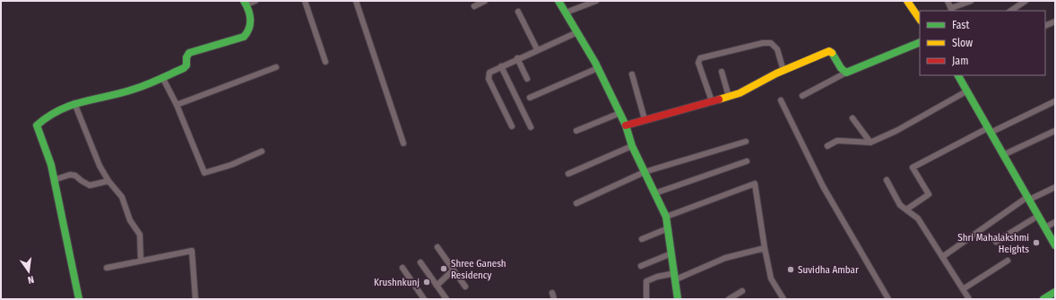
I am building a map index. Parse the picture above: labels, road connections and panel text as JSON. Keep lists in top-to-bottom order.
{
  "places": [
    "Shri Mahalakshmi Heights",
    "Shree Ganesh Residency",
    "Suvidha Ambar",
    "Krushnkunj"
  ],
  "legend": ["Fast", "Slow", "Jam"],
  "north": "bottom"
}
